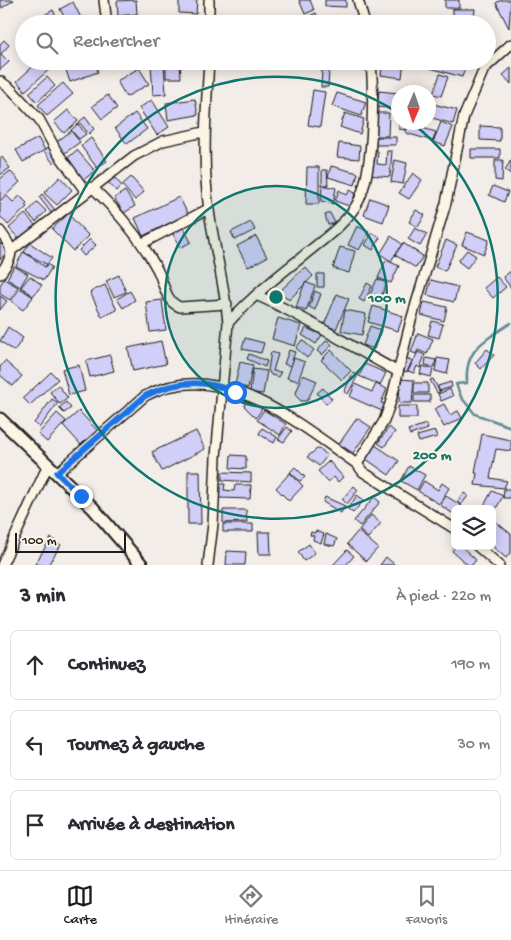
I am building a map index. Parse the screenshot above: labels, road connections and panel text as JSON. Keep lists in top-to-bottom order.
{
  "scale_bar": "100 m",
  "north": "bottom",
  "page": {
    "search": "Rechercher",
    "scale": "100 m",
    "heading": ["3 min", "À pied · 220 m"],
    "list": [
      ["Continuez", "190 m"],
      ["Tournez à gauche", "30 m"],
      "Arrivée à destination"
    ],
    "nav": ["Carte", "Itinéraire", "Favoris"]
  },
  "rings": ["100 m", "200 m"]
}
